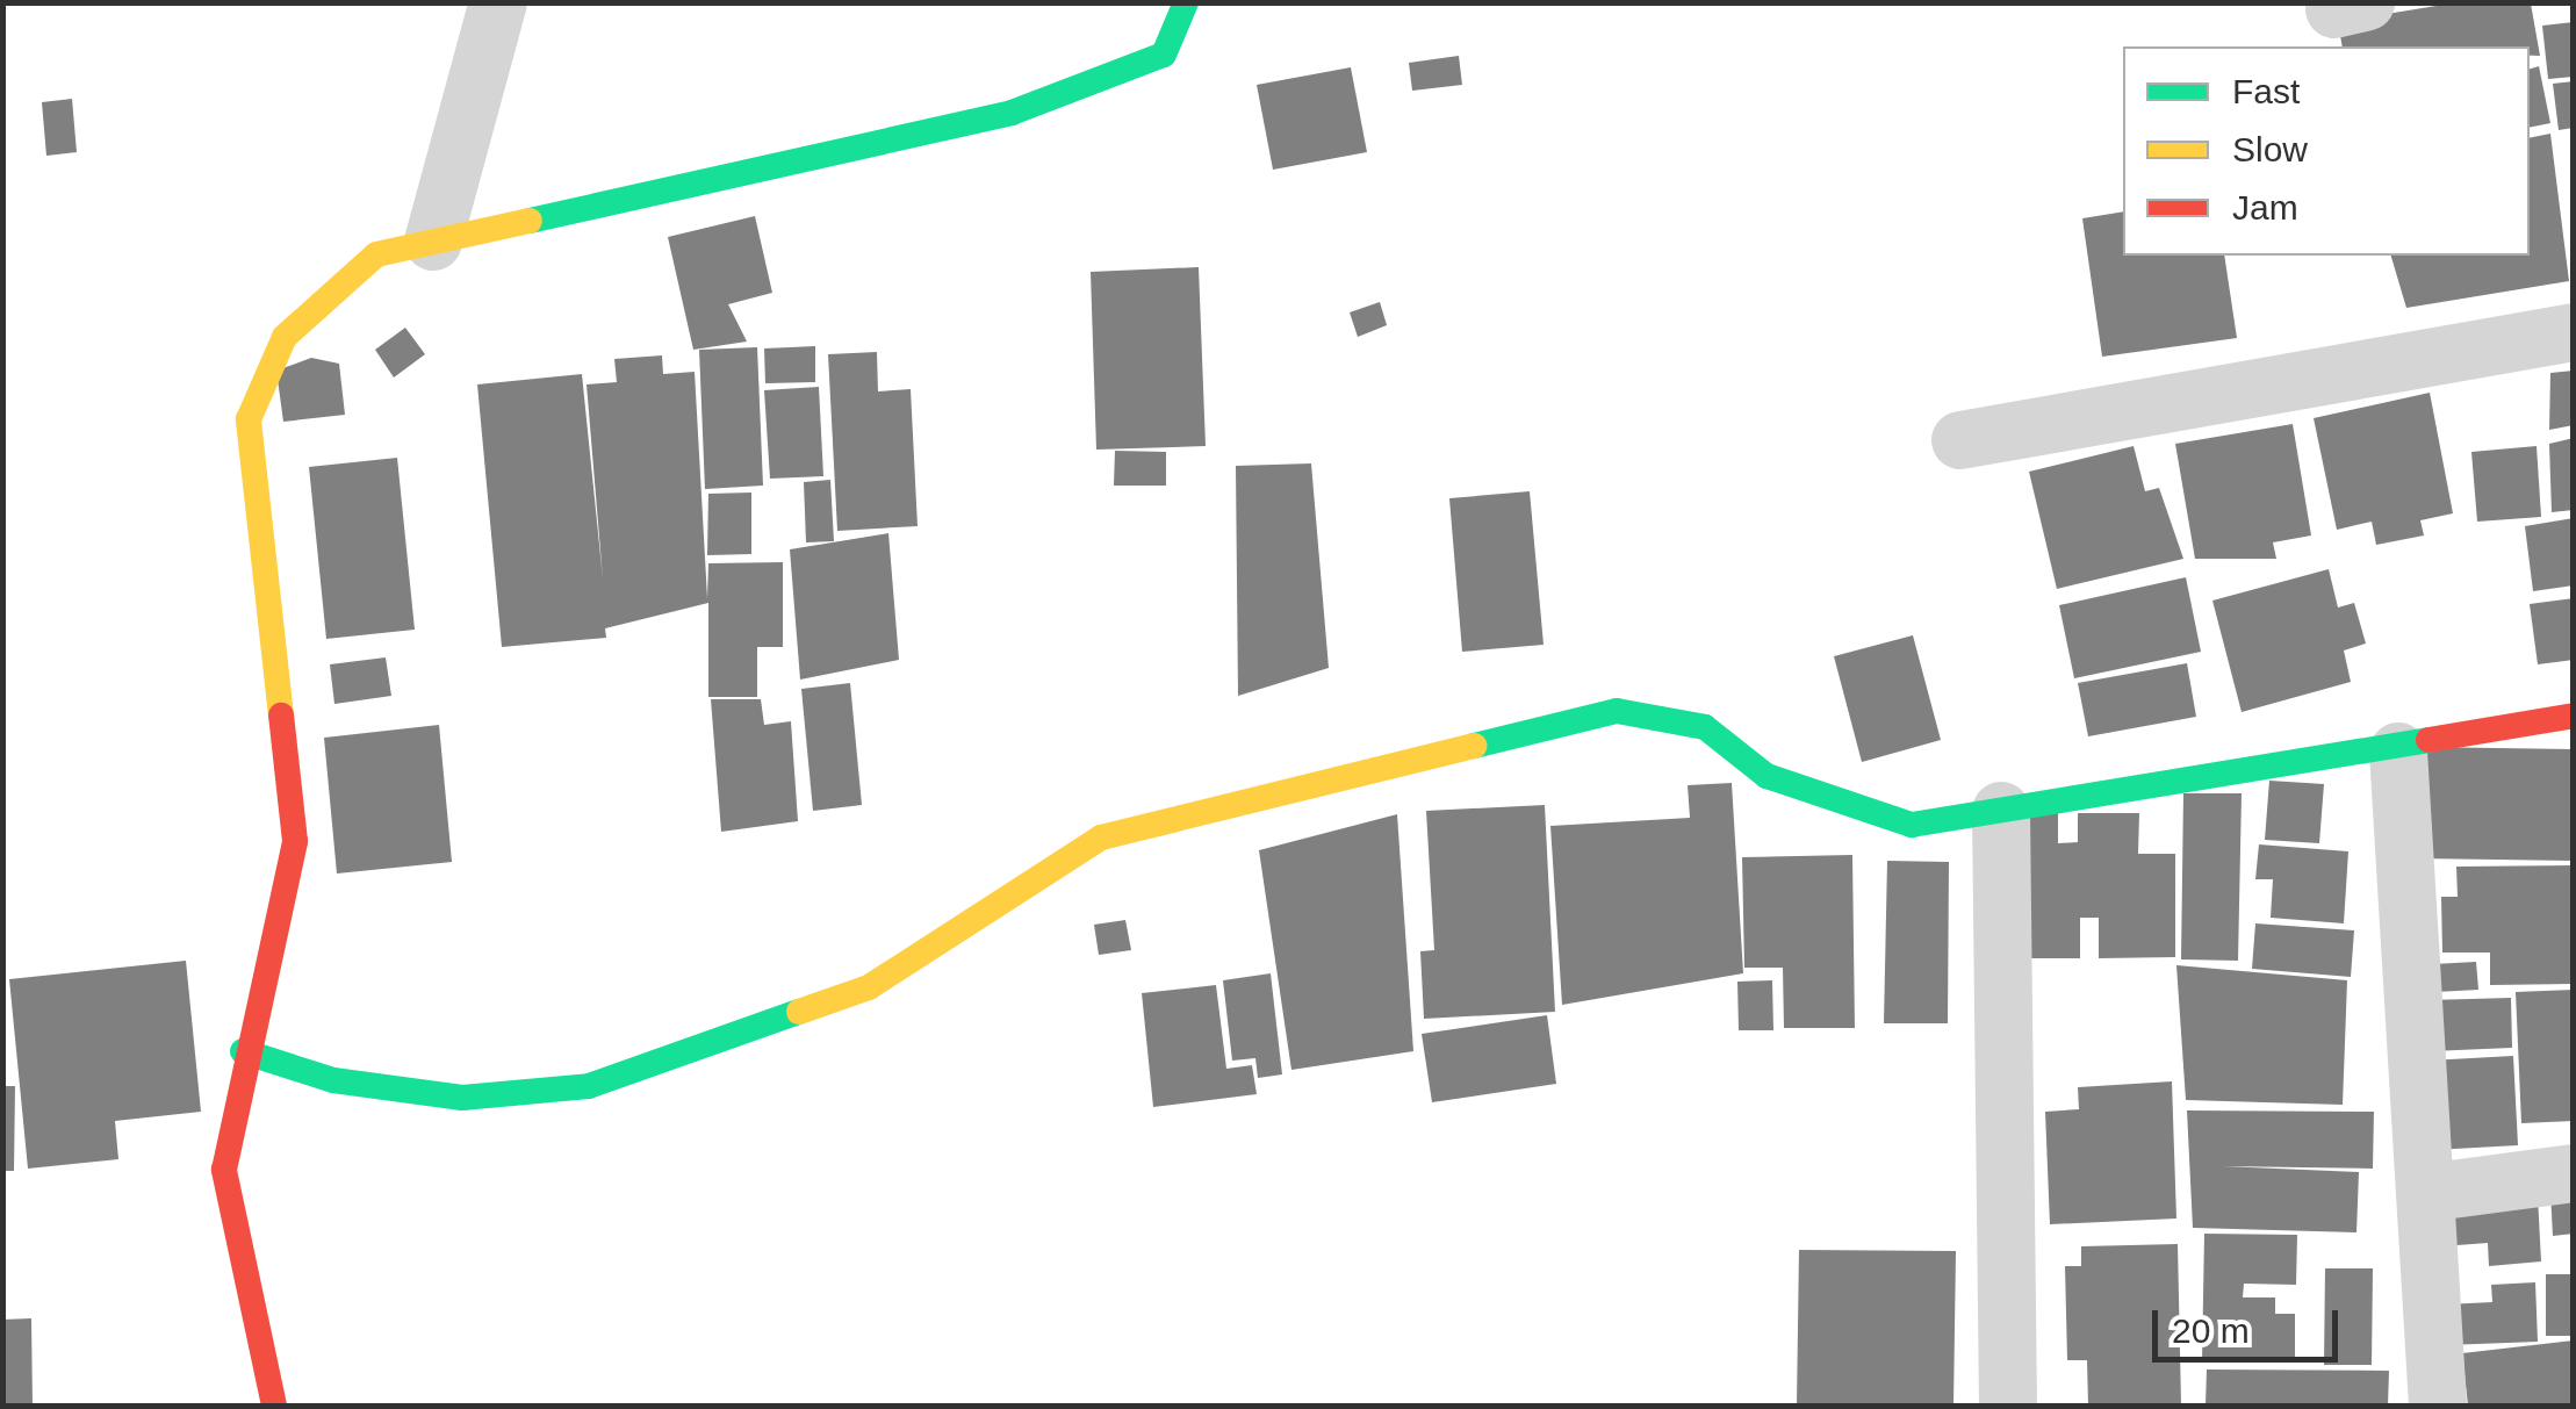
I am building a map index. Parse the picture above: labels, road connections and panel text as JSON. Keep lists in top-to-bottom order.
{
  "legend": ["Fast", "Slow", "Jam"],
  "scale_bar": "20 m"
}
